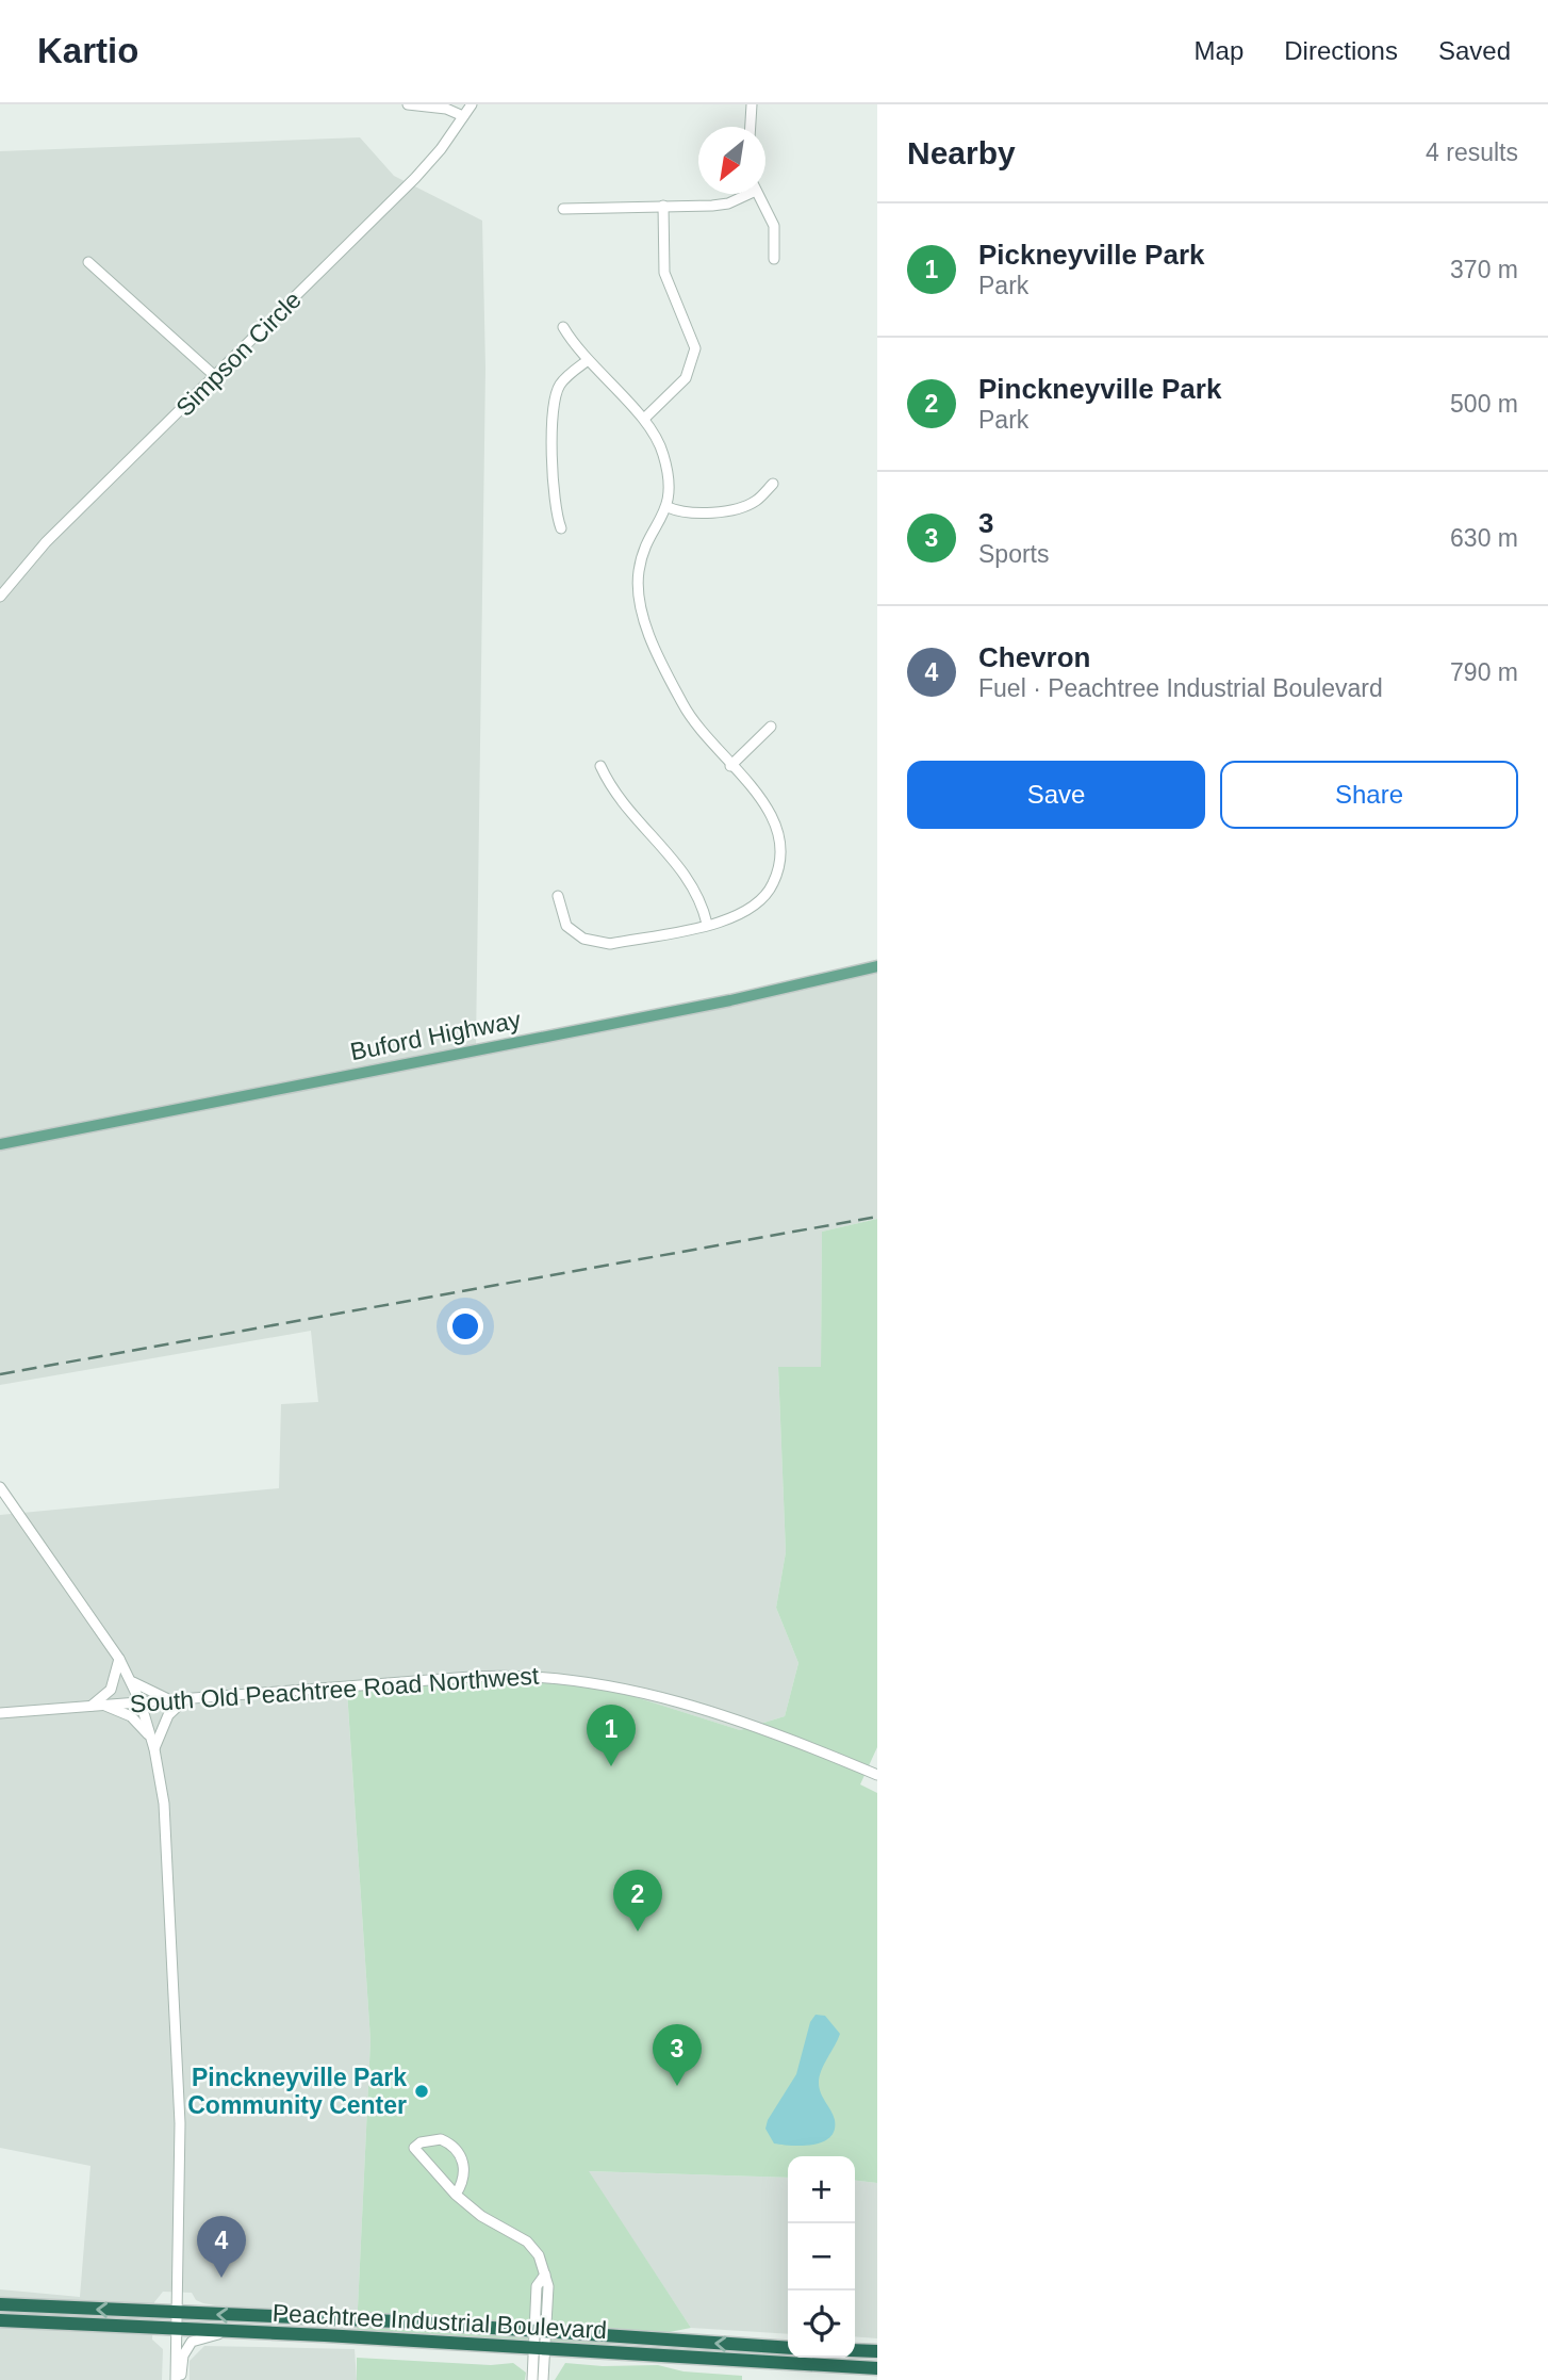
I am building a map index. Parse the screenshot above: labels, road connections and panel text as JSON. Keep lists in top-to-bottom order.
{
  "streets": {
    "highway": ["Peachtree Industrial Boulevard"],
    "main road": ["Buford Highway"],
    "street": ["Simpson Circle", "South Old Peachtree Road Northwest"]
  },
  "places": ["Pinckneyville Park Community Center"],
  "north": "bottom left",
  "page": {
    "header": "Kartio",
    "nav": ["Map", "Directions", "Saved"],
    "heading": ["Nearby", "4 results"],
    "list": [
      {
        "mark": "1",
        "name": "Pickneyville Park",
        "note": "Park",
        "value": "370 m"
      },
      {
        "mark": "2",
        "name": "Pinckneyville Park",
        "note": "Park",
        "value": "500 m"
      },
      {
        "mark": "3",
        "name": "3",
        "note": "Sports",
        "value": "630 m"
      },
      {
        "mark": "4",
        "name": "Chevron",
        "note": "Fuel · Peachtree Industrial Boulevard",
        "value": "790 m"
      }
    ],
    "buttons": ["Save", "Share"],
    "pins": [
      "1",
      "2",
      "3",
      "4"
    ],
    "map_buttons": ["+", "−"]
  }
}
